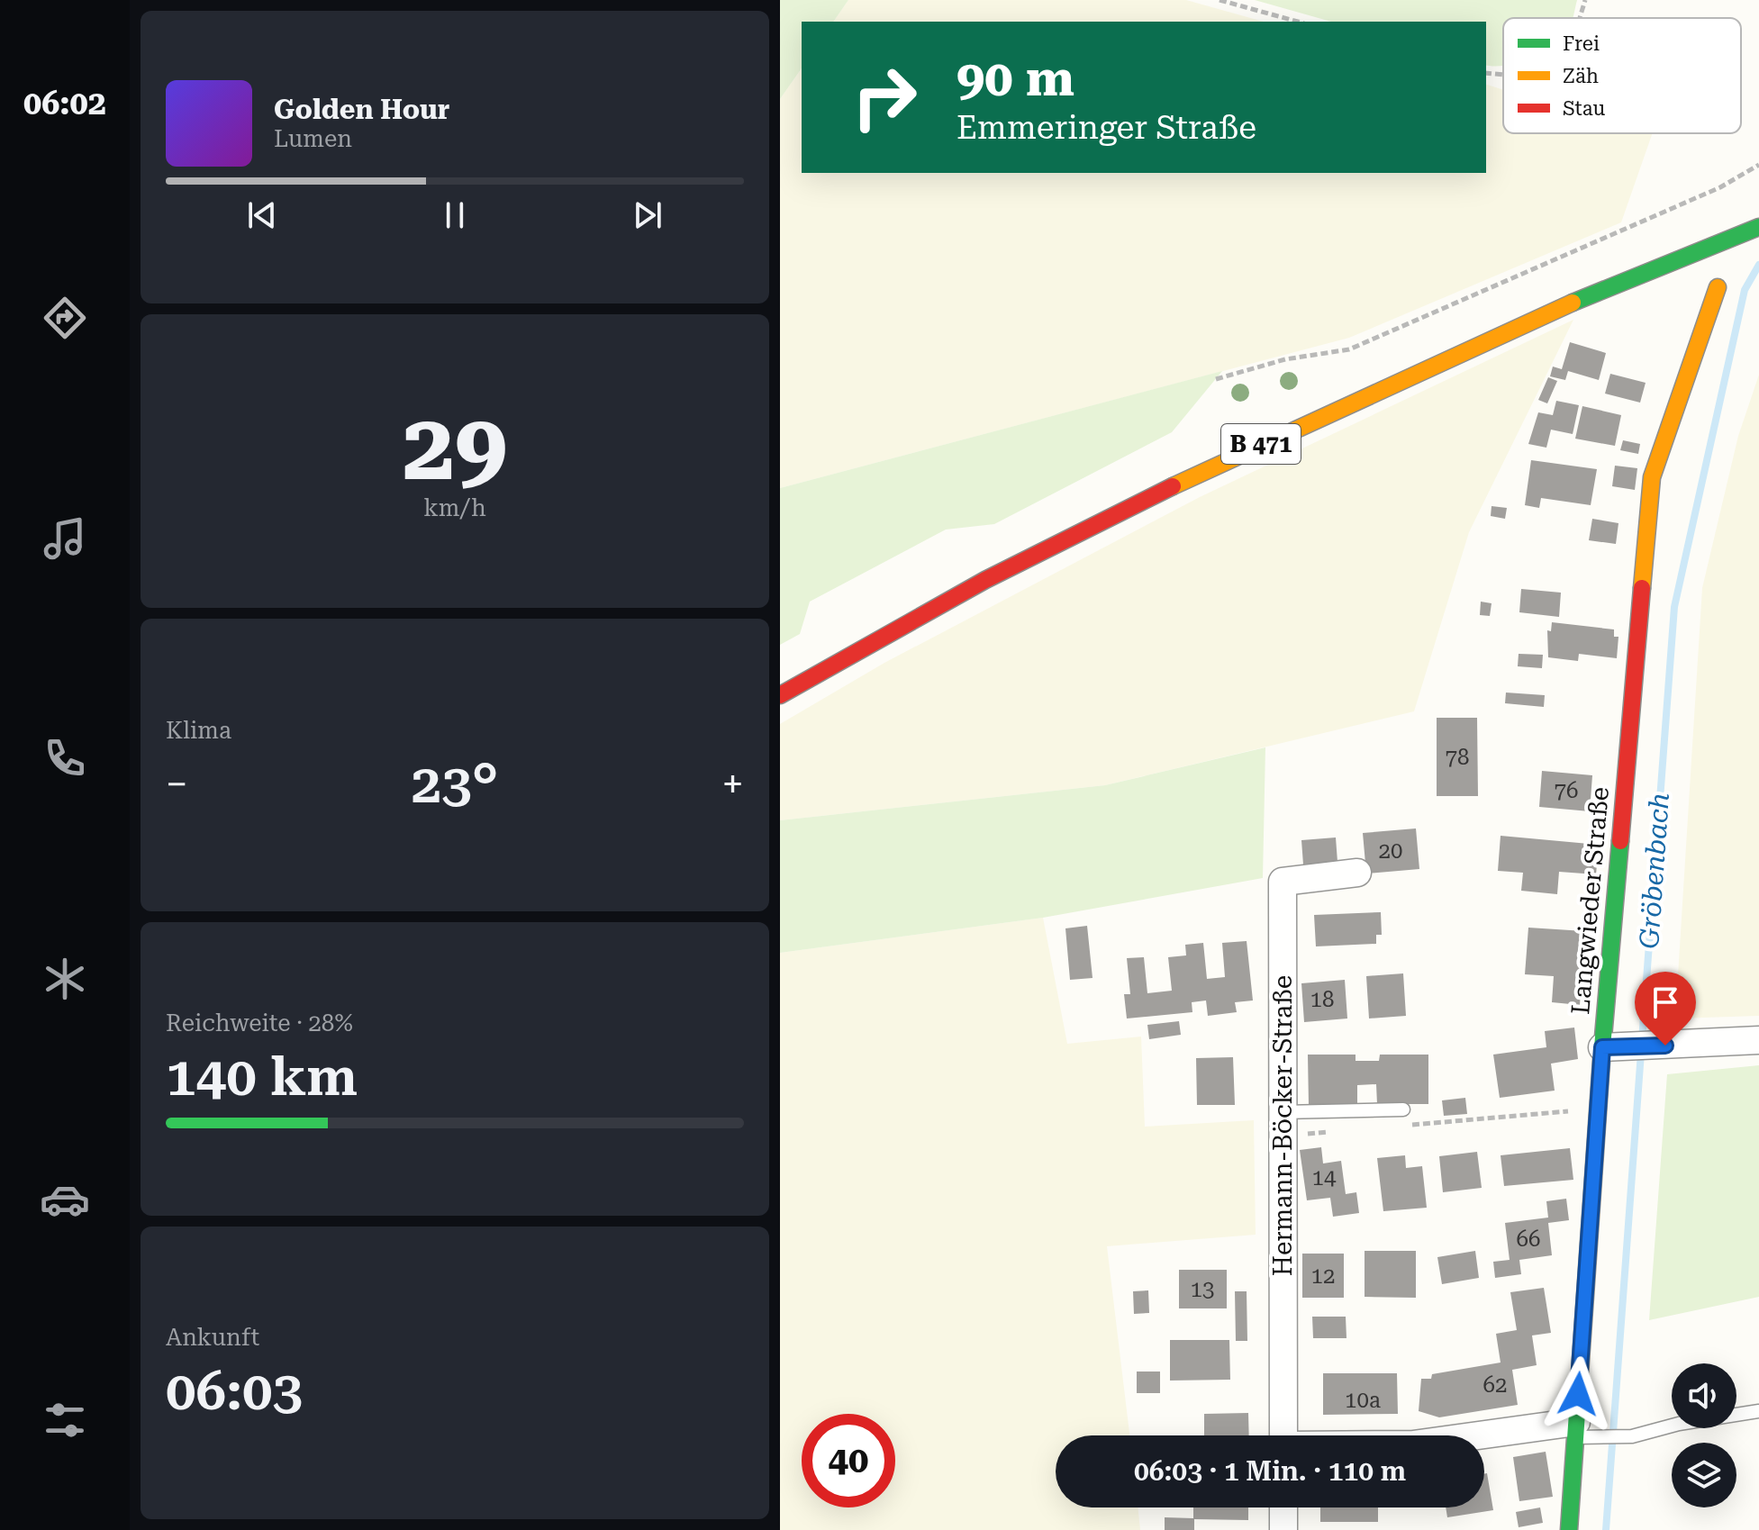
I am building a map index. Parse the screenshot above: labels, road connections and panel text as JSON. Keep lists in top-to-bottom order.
{
  "streets": {
    "main road": ["B 471", "Langwieder Straße"],
    "street": ["Hermann-Böcker-Straße"]
  },
  "crossings": [
    ["Langwieder Straße", "Hermann-Böcker-Straße"]
  ],
  "water": ["Gröbenbach"],
  "house_numbers": [
    "78",
    "76",
    "20",
    "18",
    "14",
    "66",
    "12",
    "13",
    "62",
    "10a"
  ],
  "legend": ["Frei", "Zäh", "Stau"],
  "page": {
    "tabs": "06:02",
    "turn": ["90 m", "Emmeringer Straße"],
    "song": ["Golden Hour", "Lumen"],
    "tile": [
      ["29", "km/h"],
      "Klima",
      ["Reichweite · 28%", "140 km"],
      ["Ankunft", "06:03"]
    ],
    "heat": ["−", "23°", "+"],
    "limit": "40",
    "trip": "06:03 · 1 Min. · 110 m"
  }
}
